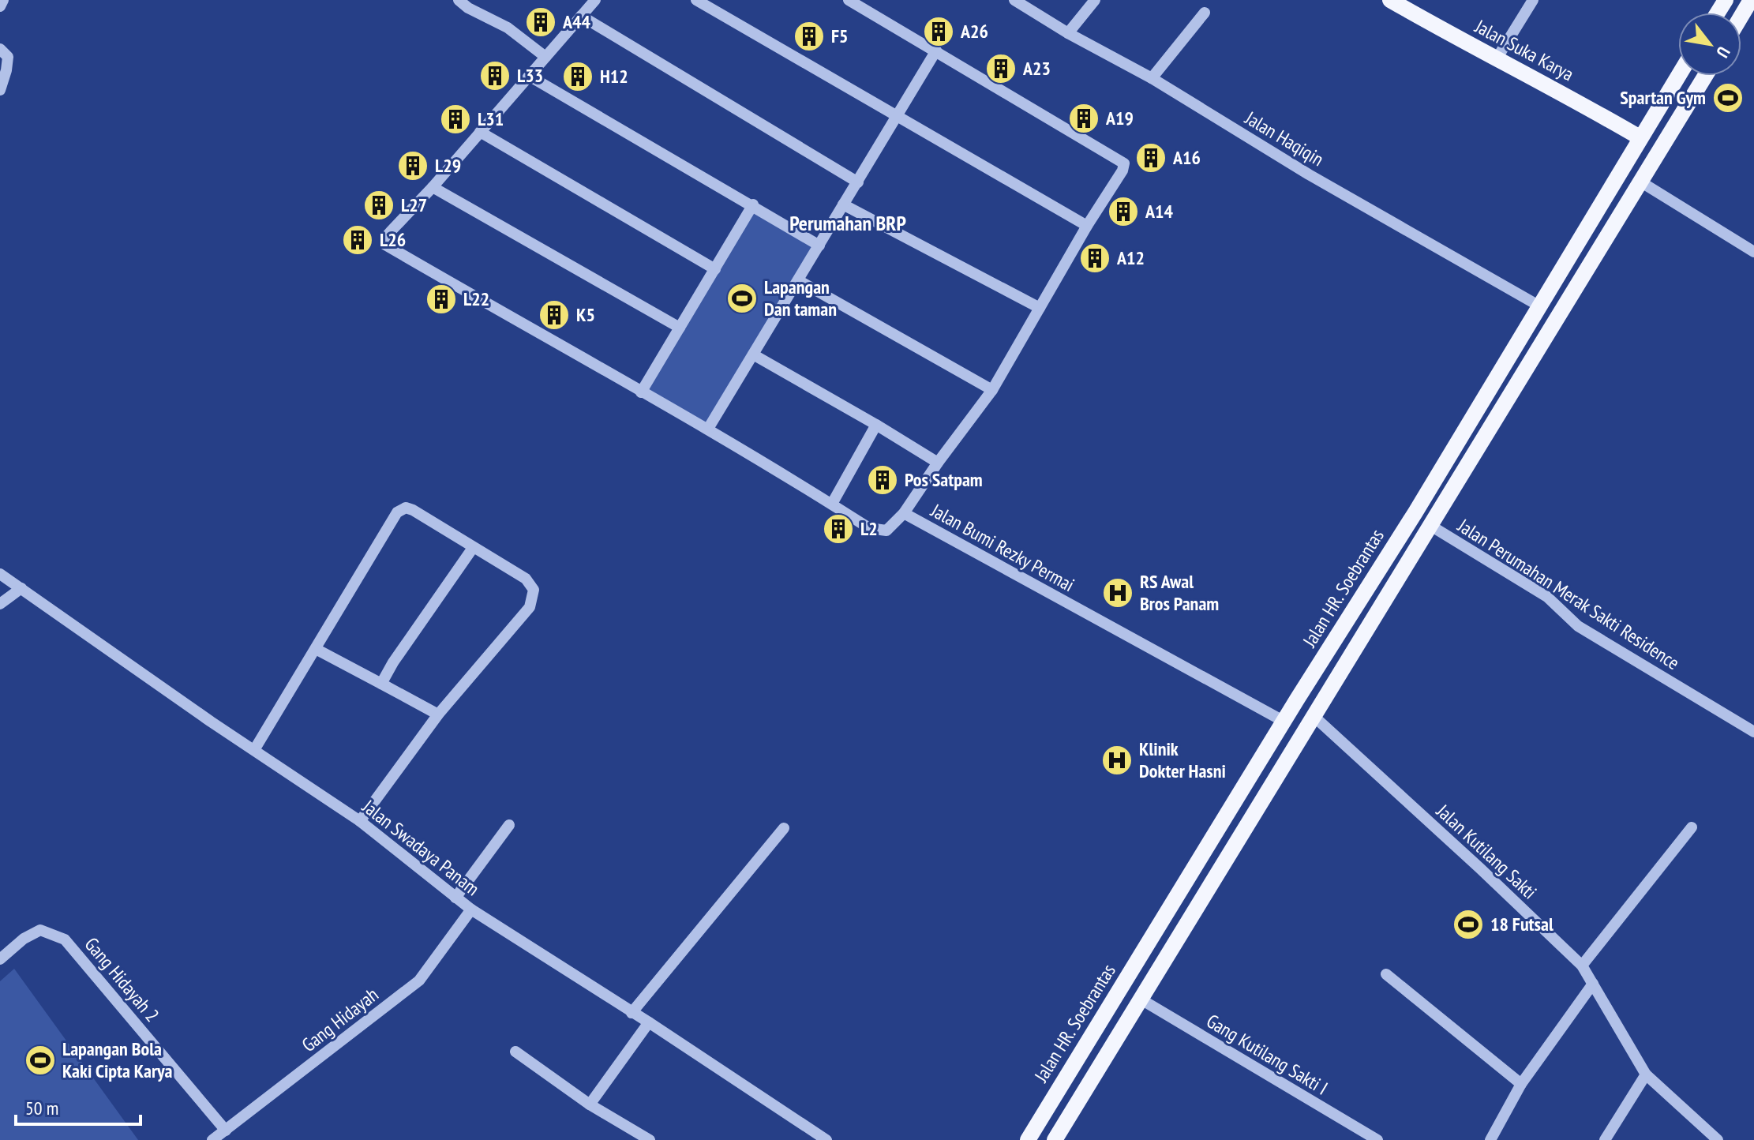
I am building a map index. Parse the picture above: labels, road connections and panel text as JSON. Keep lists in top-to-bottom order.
{
  "streets": {
    "main road": ["Jalan Suka Karya", "Jalan HR. Soebrantas"],
    "street": [
      "Jalan Haqiqin",
      "Jalan Bumi Rezky Permai",
      "Jalan Perumahan Merak Sakti Residence",
      "Jalan Swadaya Panam",
      "Jalan Kutilang Sakti",
      "Gang Hidayah 2",
      "Gang Hidayah",
      "Gang Kutilang Sakti I"
    ]
  },
  "crossings": [
    ["Jalan Suka Karya", "Jalan HR. Soebrantas"],
    ["Jalan Haqiqin", "Jalan HR. Soebrantas"],
    ["Jalan Bumi Rezky Permai", "Jalan HR. Soebrantas"],
    ["Jalan Swadaya Panam", "Gang Hidayah"],
    ["Gang Hidayah 2", "Gang Hidayah"]
  ],
  "districts": ["Perumahan BRP"],
  "places": {
    "building": [
      "A44",
      "A26",
      "F5",
      "A23",
      "L33",
      "H12",
      "A19",
      "L31",
      "A16",
      "L29",
      "L27",
      "A14",
      "L26",
      "A12",
      "L22",
      "K5",
      "Pos Satpam",
      "L2"
    ],
    "sports": [
      "Spartan Gym",
      "Lapangan Dan taman",
      "18 Futsal",
      "Lapangan Bola Kaki Cipta Karya"
    ],
    "hospital": ["RS Awal Bros Panam", "Klinik Dokter Hasni"]
  },
  "scale_bar": "50 m",
  "north": "bottom right"
}
